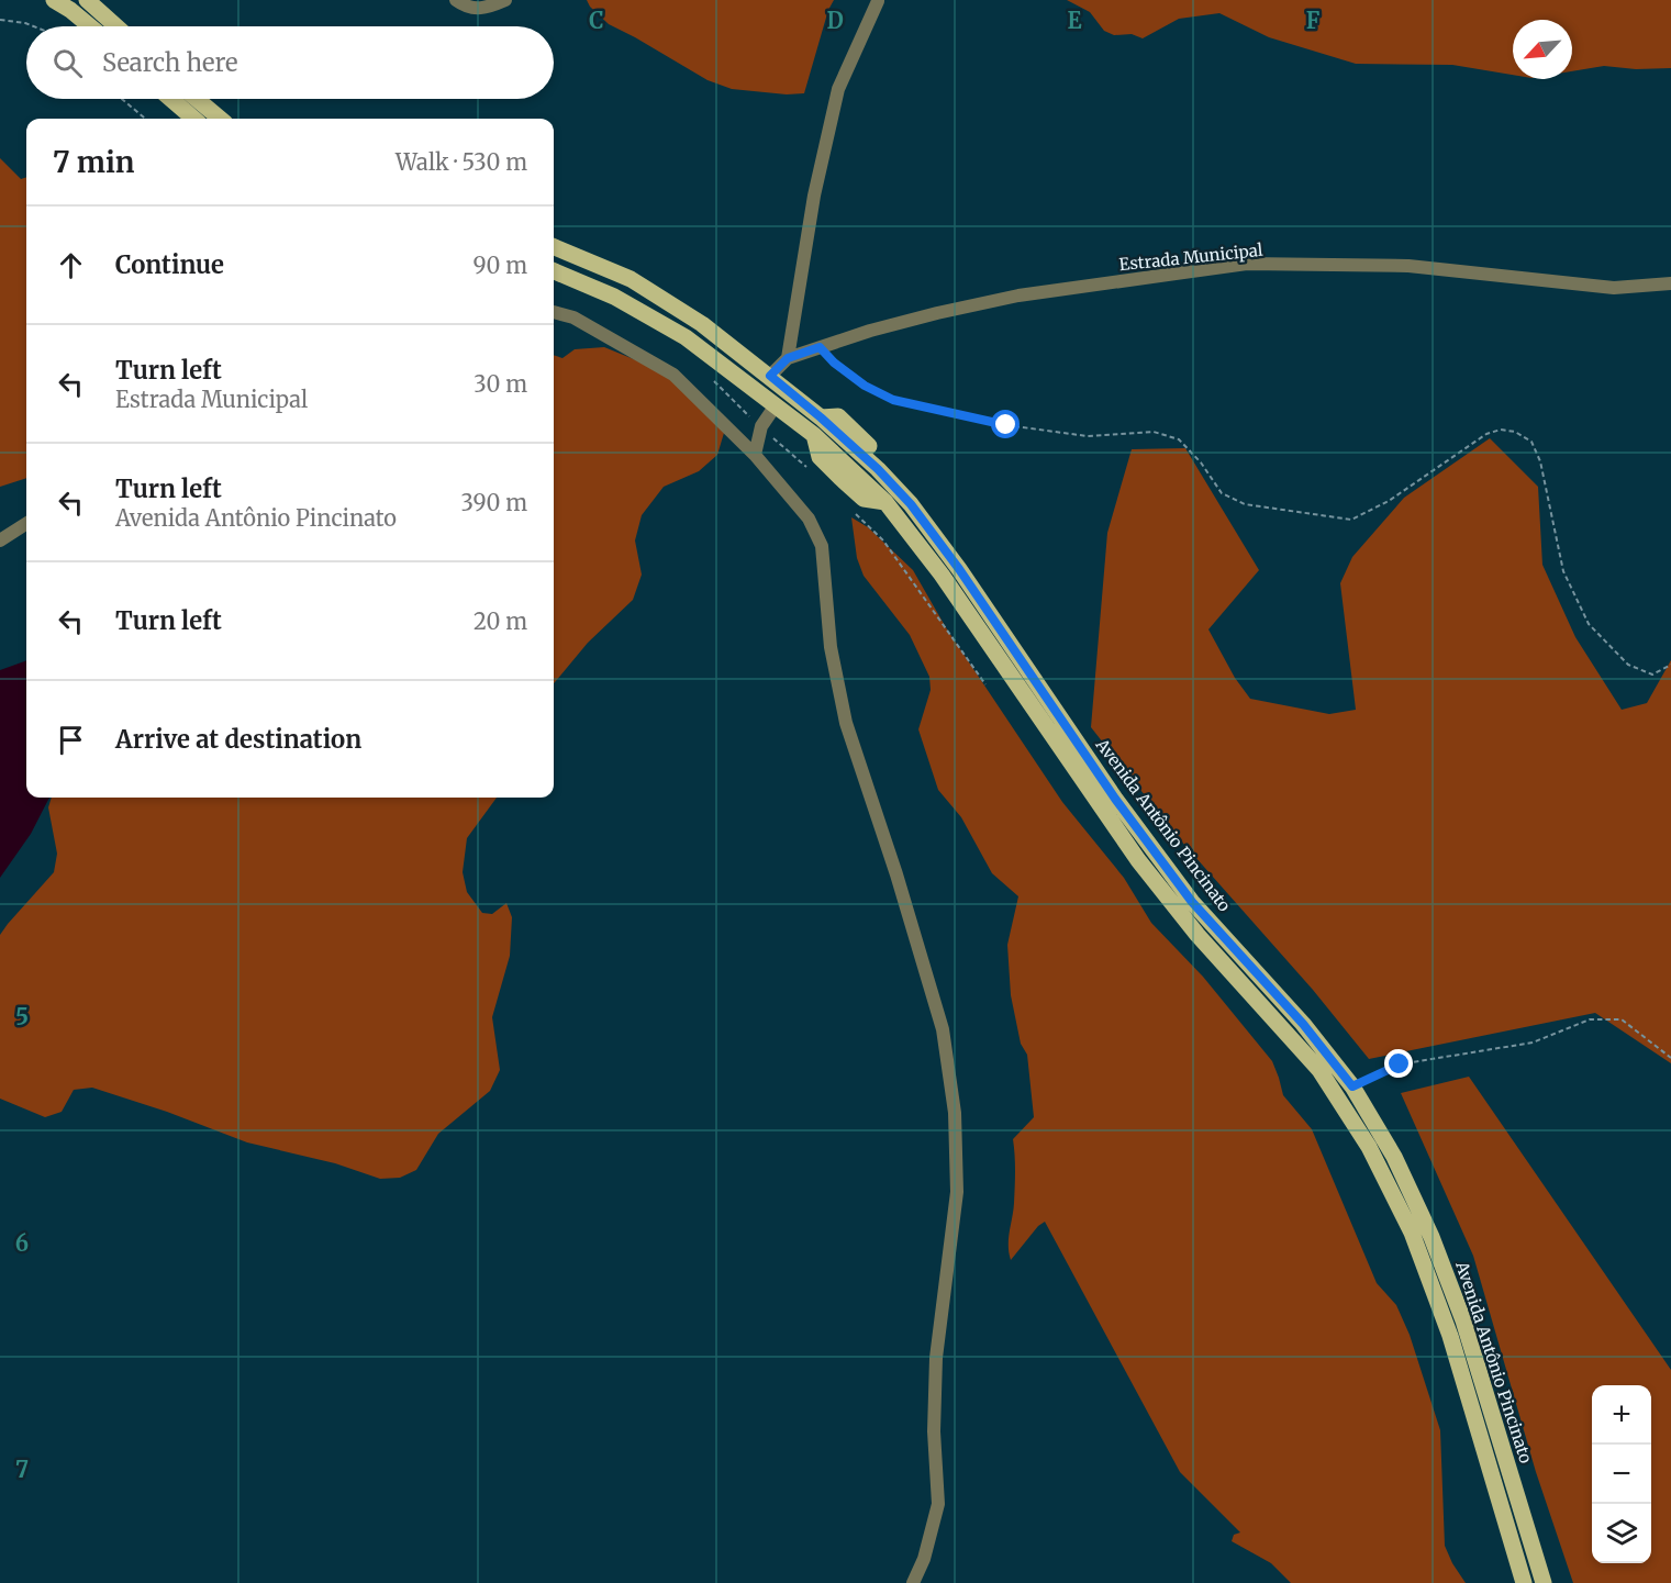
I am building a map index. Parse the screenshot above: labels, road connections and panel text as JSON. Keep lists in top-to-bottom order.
{
  "streets": {
    "main road": ["Avenida Antônio Pincinato"],
    "street": ["Estrada Municipal"]
  },
  "crossings": [
    ["Estrada Municipal", "Avenida Antônio Pincinato"]
  ],
  "north": "bottom left",
  "page": {
    "search": "Search here",
    "heading": ["7 min", "Walk · 530 m"],
    "list": [
      ["Continue", "90 m"],
      ["Turn left", "Estrada Municipal", "30 m"],
      ["Turn left", "Avenida Antônio Pincinato", "390 m"],
      ["Turn left", "20 m"],
      "Arrive at destination"
    ],
    "map_buttons": ["+", "−"]
  },
  "grid": {
    "columns": [
      "C",
      "D",
      "E",
      "F"
    ],
    "rows": ["5", "6", "7"]
  }
}
